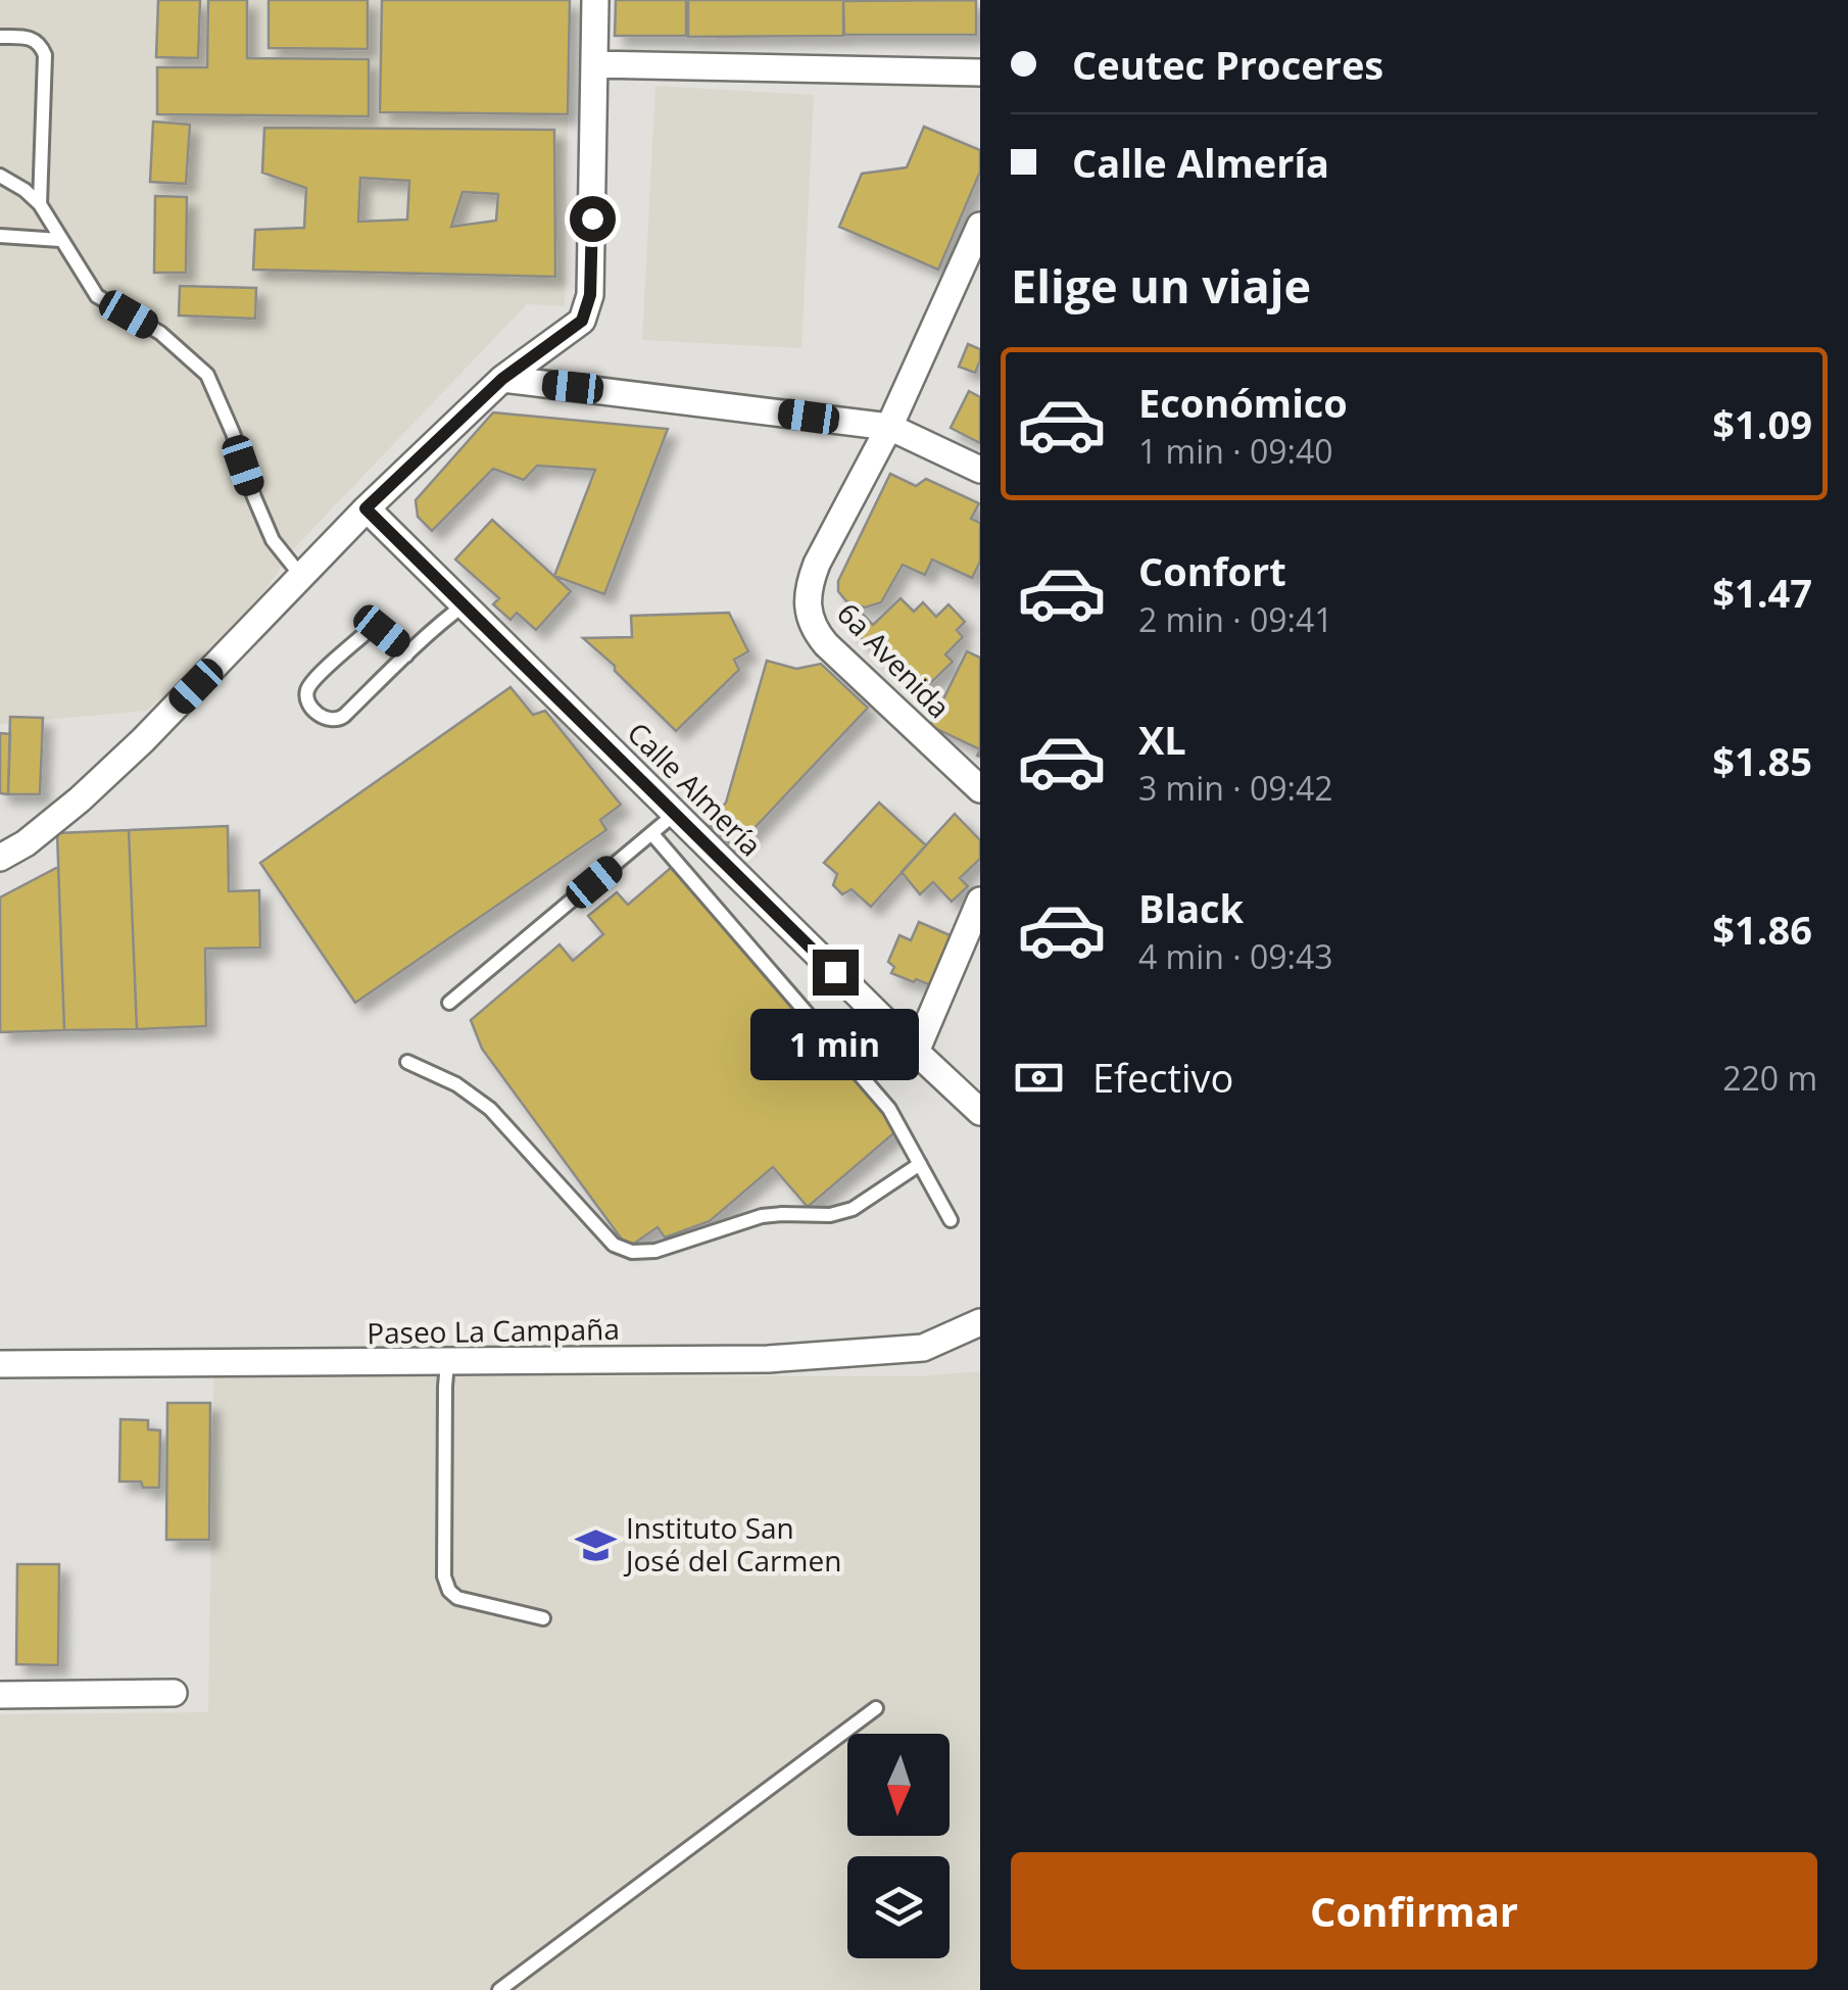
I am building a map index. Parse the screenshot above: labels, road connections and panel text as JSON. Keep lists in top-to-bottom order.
{
  "streets": {
    "street": ["6a Avenida", "Calle Almería", "Paseo La Campaña"]
  },
  "places": {
    "school or university": ["Instituto San José del Carmen"]
  },
  "north": "bottom",
  "page": {
    "banner": ["Ceutec Proceres", "Calle Almería"],
    "heading": "Elige un viaje",
    "list": [
      {
        "name": "Económico",
        "note": "1 min · 09:40",
        "value": "$1.09"
      },
      {
        "name": "Confort",
        "note": "2 min · 09:41",
        "value": "$1.47"
      },
      {
        "name": "XL",
        "note": "3 min · 09:42",
        "value": "$1.85"
      },
      {
        "name": "Black",
        "note": "4 min · 09:43",
        "value": "$1.86"
      }
    ],
    "bubble": "1 min",
    "pay": ["Efectivo", "220 m"],
    "buttons": "Confirmar"
  }
}
